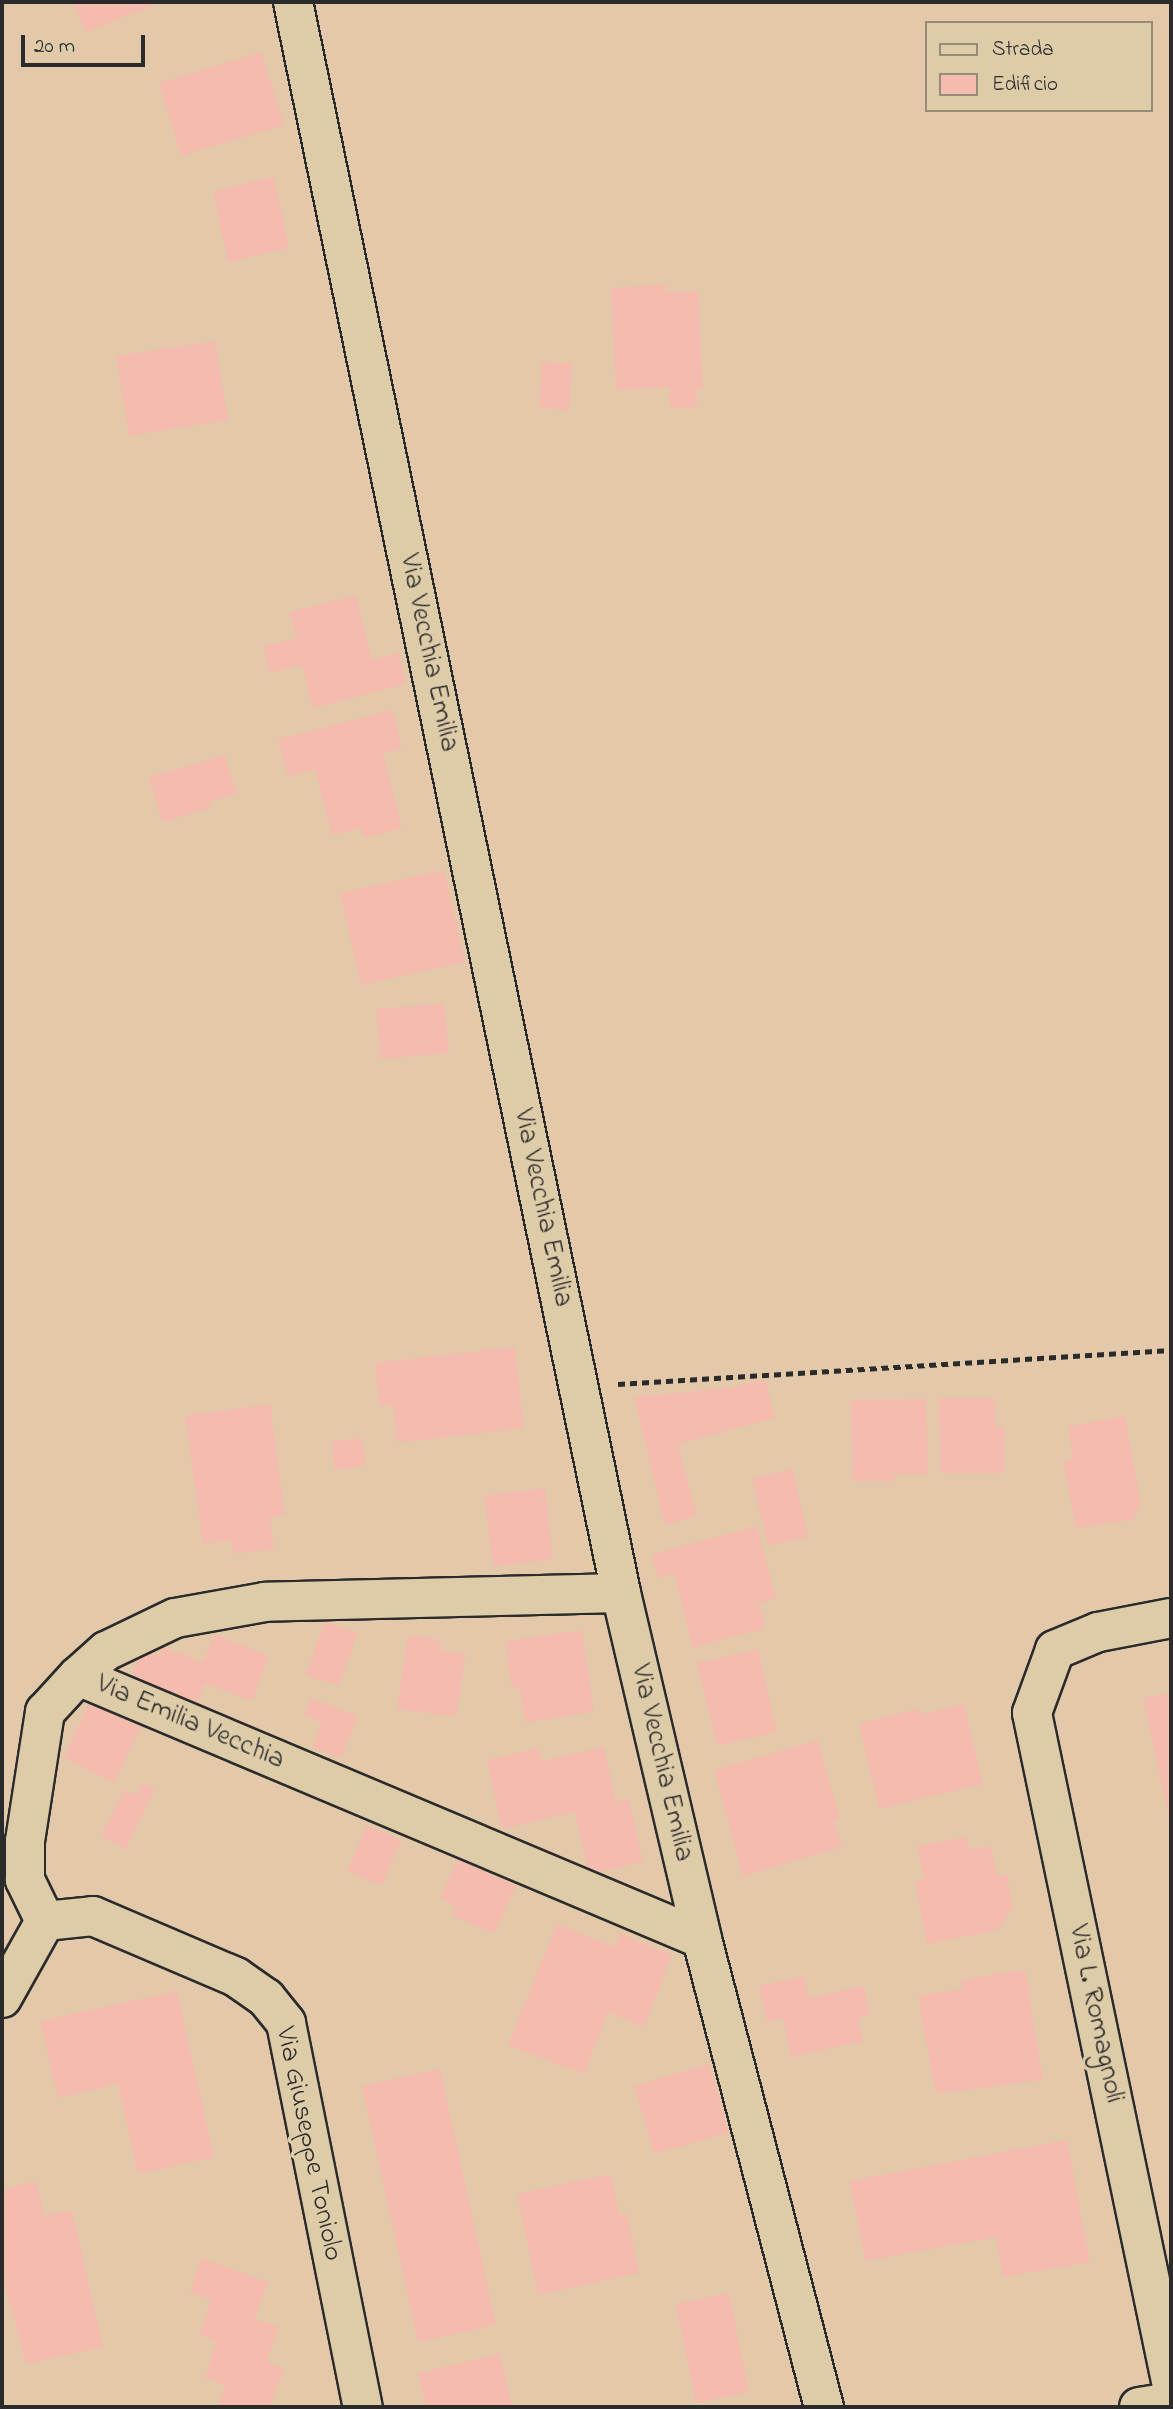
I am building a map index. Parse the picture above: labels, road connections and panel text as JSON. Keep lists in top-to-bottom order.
{
  "streets": {
    "street": [
      "Via Vecchia Emilia",
      "Via Emilia Vecchia",
      "Via L. Romagnoli",
      "Via Giuseppe Toniolo"
    ]
  },
  "crossings": [
    ["Via Vecchia Emilia", "Via Emilia Vecchia"]
  ],
  "legend": ["Strada", "Edificio"],
  "scale_bar": "20 m"
}
